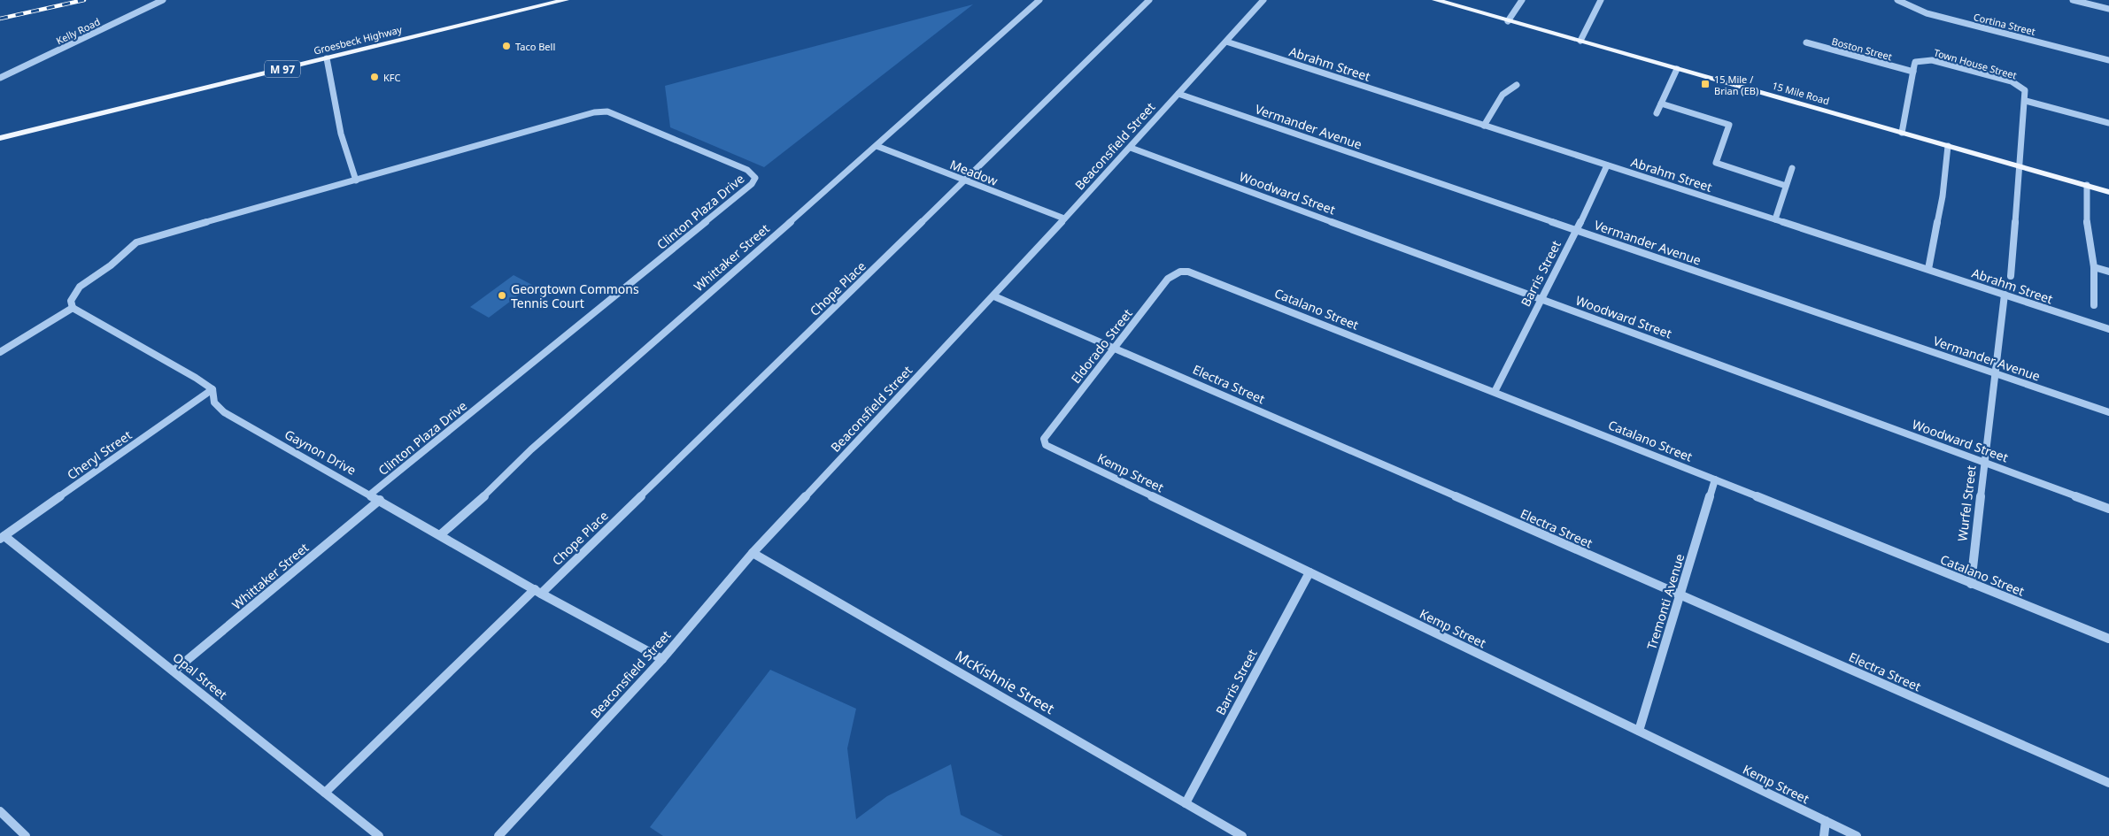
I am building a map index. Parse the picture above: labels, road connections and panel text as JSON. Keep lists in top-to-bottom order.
{
  "streets": {
    "main road": ["Groesbeck Highway", "M 97", "15 Mile Road"],
    "street": [
      "Cortina Street",
      "Kelly Road",
      "Boston Street",
      "Abrahm Street",
      "Town House Street",
      "Vermander Avenue",
      "Beaconsfield Street",
      "Meadow",
      "Woodward Street",
      "Clinton Plaza Drive",
      "Whittaker Street",
      "Barris Street",
      "Chope Place",
      "Catalano Street",
      "Eldorado Street",
      "Electra Street",
      "Gaynon Drive",
      "Cheryl Street",
      "Kemp Street",
      "Wurfel Street",
      "Tremonti Avenue",
      "Opal Street",
      "McKishnie Street"
    ]
  },
  "crossings": [
    ["Boston Street", "Town House Street"],
    ["Abrahm Street", "Beaconsfield Street"],
    ["Abrahm Street", "Barris Street"],
    ["Abrahm Street", "Wurfel Street"],
    ["Vermander Avenue", "Beaconsfield Street"],
    ["Vermander Avenue", "Barris Street"],
    ["Vermander Avenue", "Wurfel Street"],
    ["Beaconsfield Street", "Meadow"],
    ["Beaconsfield Street", "Woodward Street"],
    ["Beaconsfield Street", "Electra Street"],
    ["Beaconsfield Street", "Gaynon Drive"],
    ["Beaconsfield Street", "McKishnie Street"],
    ["Meadow", "Whittaker Street"],
    ["Meadow", "Chope Place"],
    ["Woodward Street", "Barris Street"],
    ["Woodward Street", "Wurfel Street"],
    ["Clinton Plaza Drive", "Gaynon Drive"],
    ["Whittaker Street", "Gaynon Drive"],
    ["Whittaker Street", "Opal Street"],
    ["Barris Street", "Catalano Street"],
    ["Barris Street", "Kemp Street"],
    ["Barris Street", "McKishnie Street"],
    ["Chope Place", "Gaynon Drive"],
    ["Chope Place", "Opal Street"],
    ["Catalano Street", "Eldorado Street"],
    ["Catalano Street", "Wurfel Street"],
    ["Catalano Street", "Tremonti Avenue"],
    ["Eldorado Street", "Electra Street"],
    ["Eldorado Street", "Kemp Street"],
    ["Electra Street", "Tremonti Avenue"],
    ["Gaynon Drive", "Cheryl Street"],
    ["Cheryl Street", "Opal Street"],
    ["Kemp Street", "Tremonti Avenue"]
  ],
  "places": {
    "other": ["Taco Bell", "KFC", "Georgtown Commons Tennis Court"],
    "transit": ["15 Mile / Brian (EB)"]
  }
}
